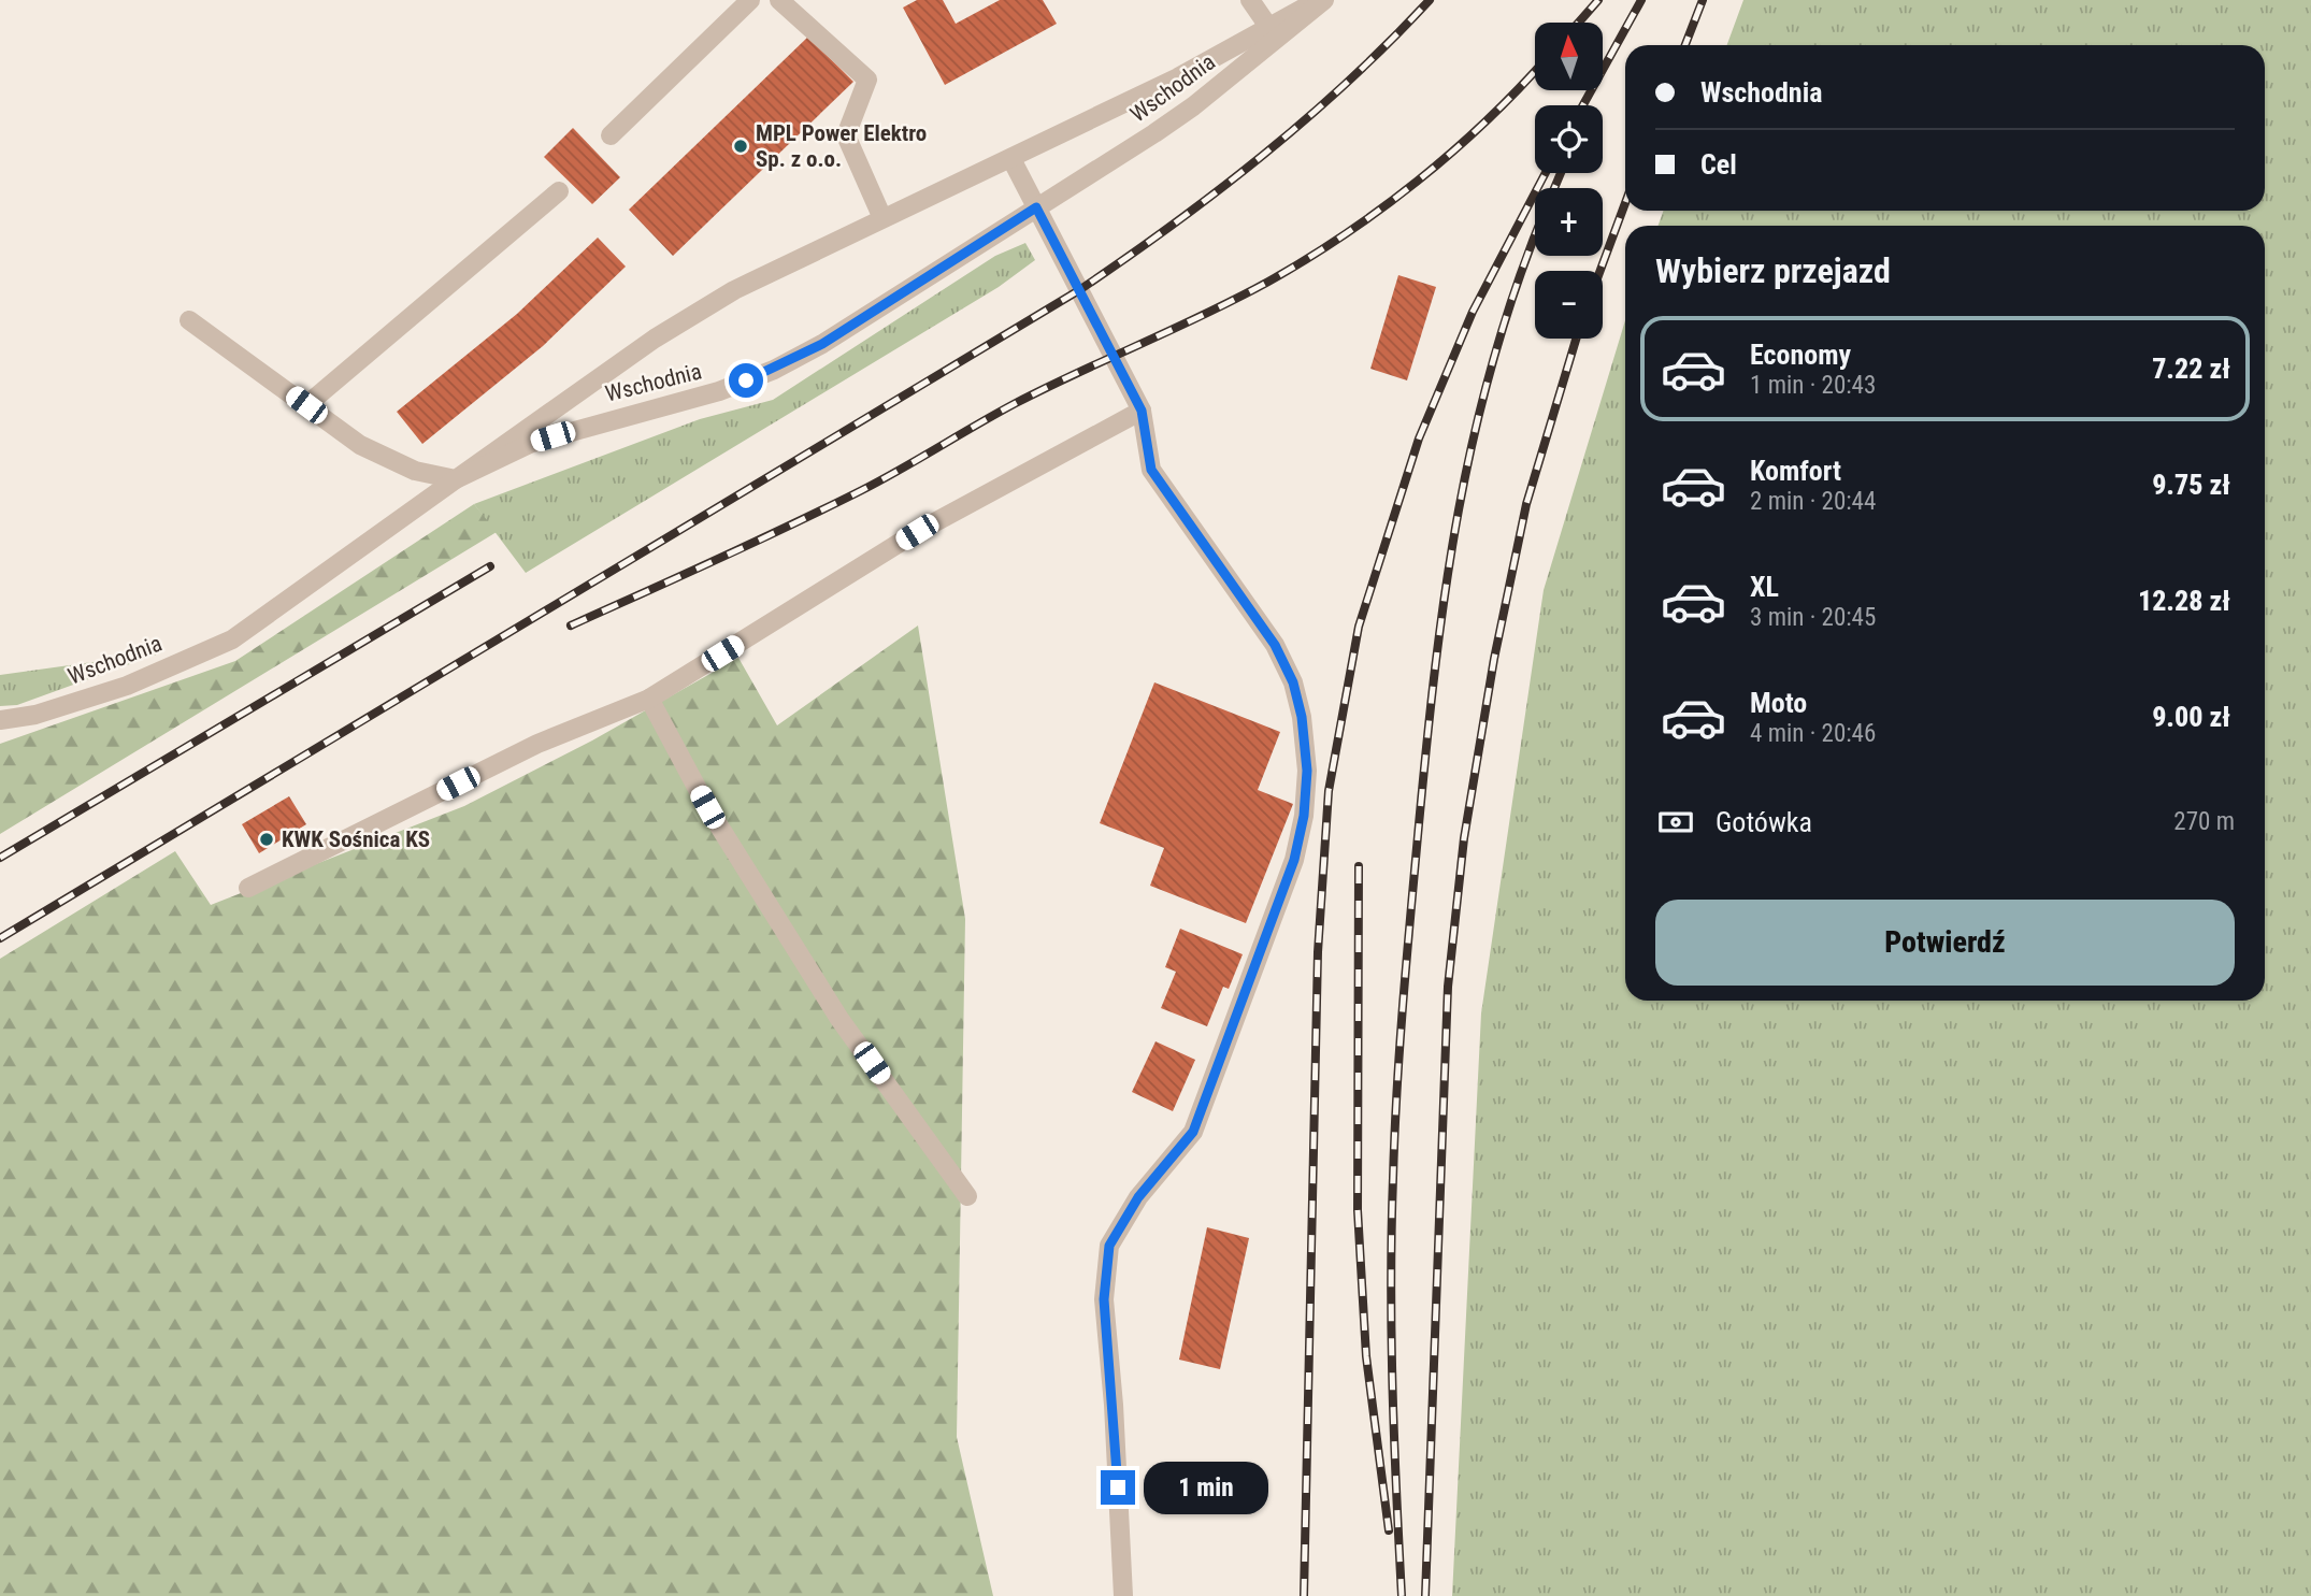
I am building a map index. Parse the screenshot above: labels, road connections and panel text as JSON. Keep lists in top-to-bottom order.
{
  "streets": {
    "street": ["Wschodnia"]
  },
  "places": ["MPL Power Elektro Sp. z o.o.", "KWK Sośnica KS"],
  "north": "top",
  "page": {
    "map_buttons": ["+", "−"],
    "banner": ["Wschodnia", "Cel"],
    "heading": "Wybierz przejazd",
    "list": [
      {
        "name": "Economy",
        "note": "1 min · 20:43",
        "value": "7.22 zł"
      },
      {
        "name": "Komfort",
        "note": "2 min · 20:44",
        "value": "9.75 zł"
      },
      {
        "name": "XL",
        "note": "3 min · 20:45",
        "value": "12.28 zł"
      },
      {
        "name": "Moto",
        "note": "4 min · 20:46",
        "value": "9.00 zł"
      }
    ],
    "pay": ["Gotówka", "270 m"],
    "buttons": "Potwierdź",
    "bubble": "1 min"
  }
}
